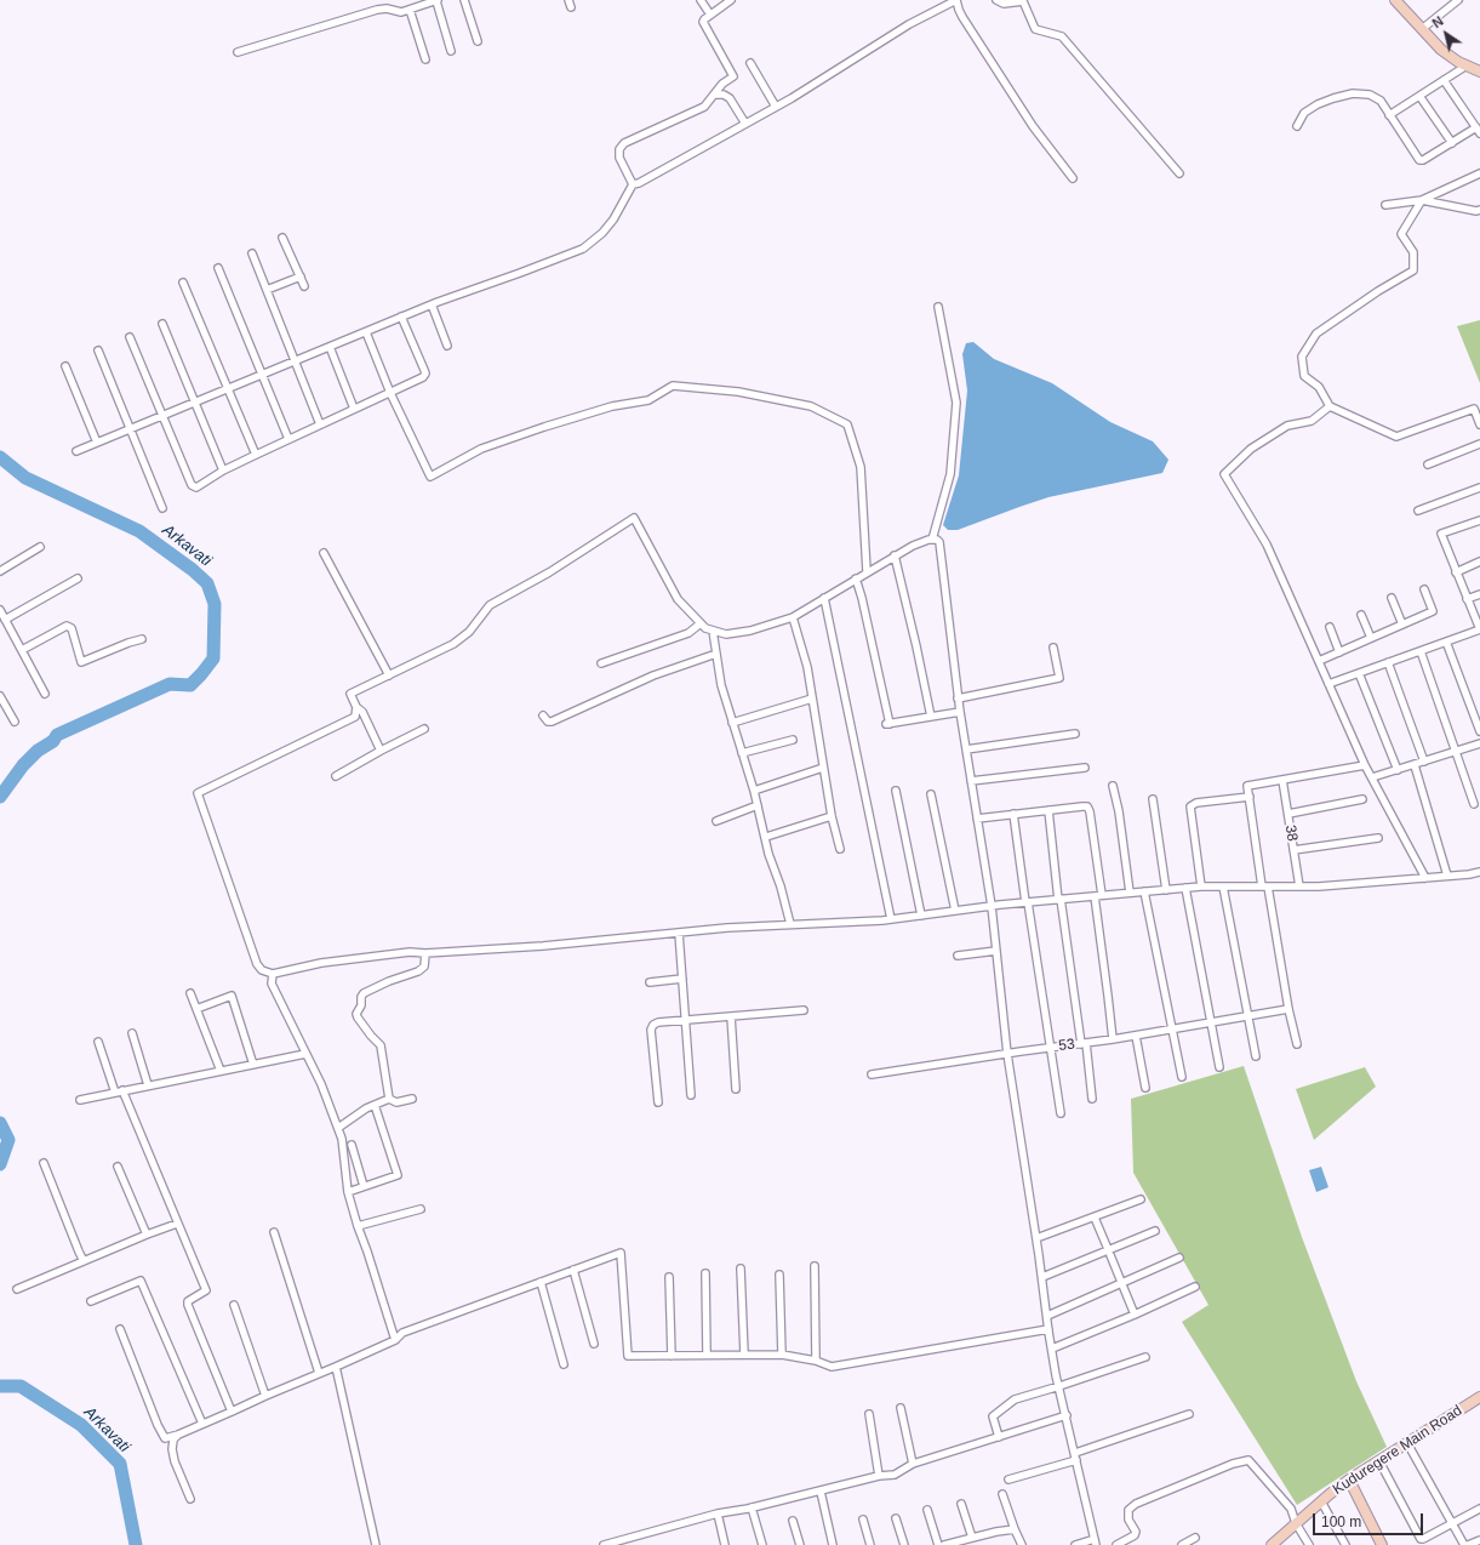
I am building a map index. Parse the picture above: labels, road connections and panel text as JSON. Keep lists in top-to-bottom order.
{
  "streets": {
    "street": ["38", "53", "Kuduregere Main Road"]
  },
  "water": ["Arkavati"],
  "scale_bar": "100 m",
  "north": "top left"
}
